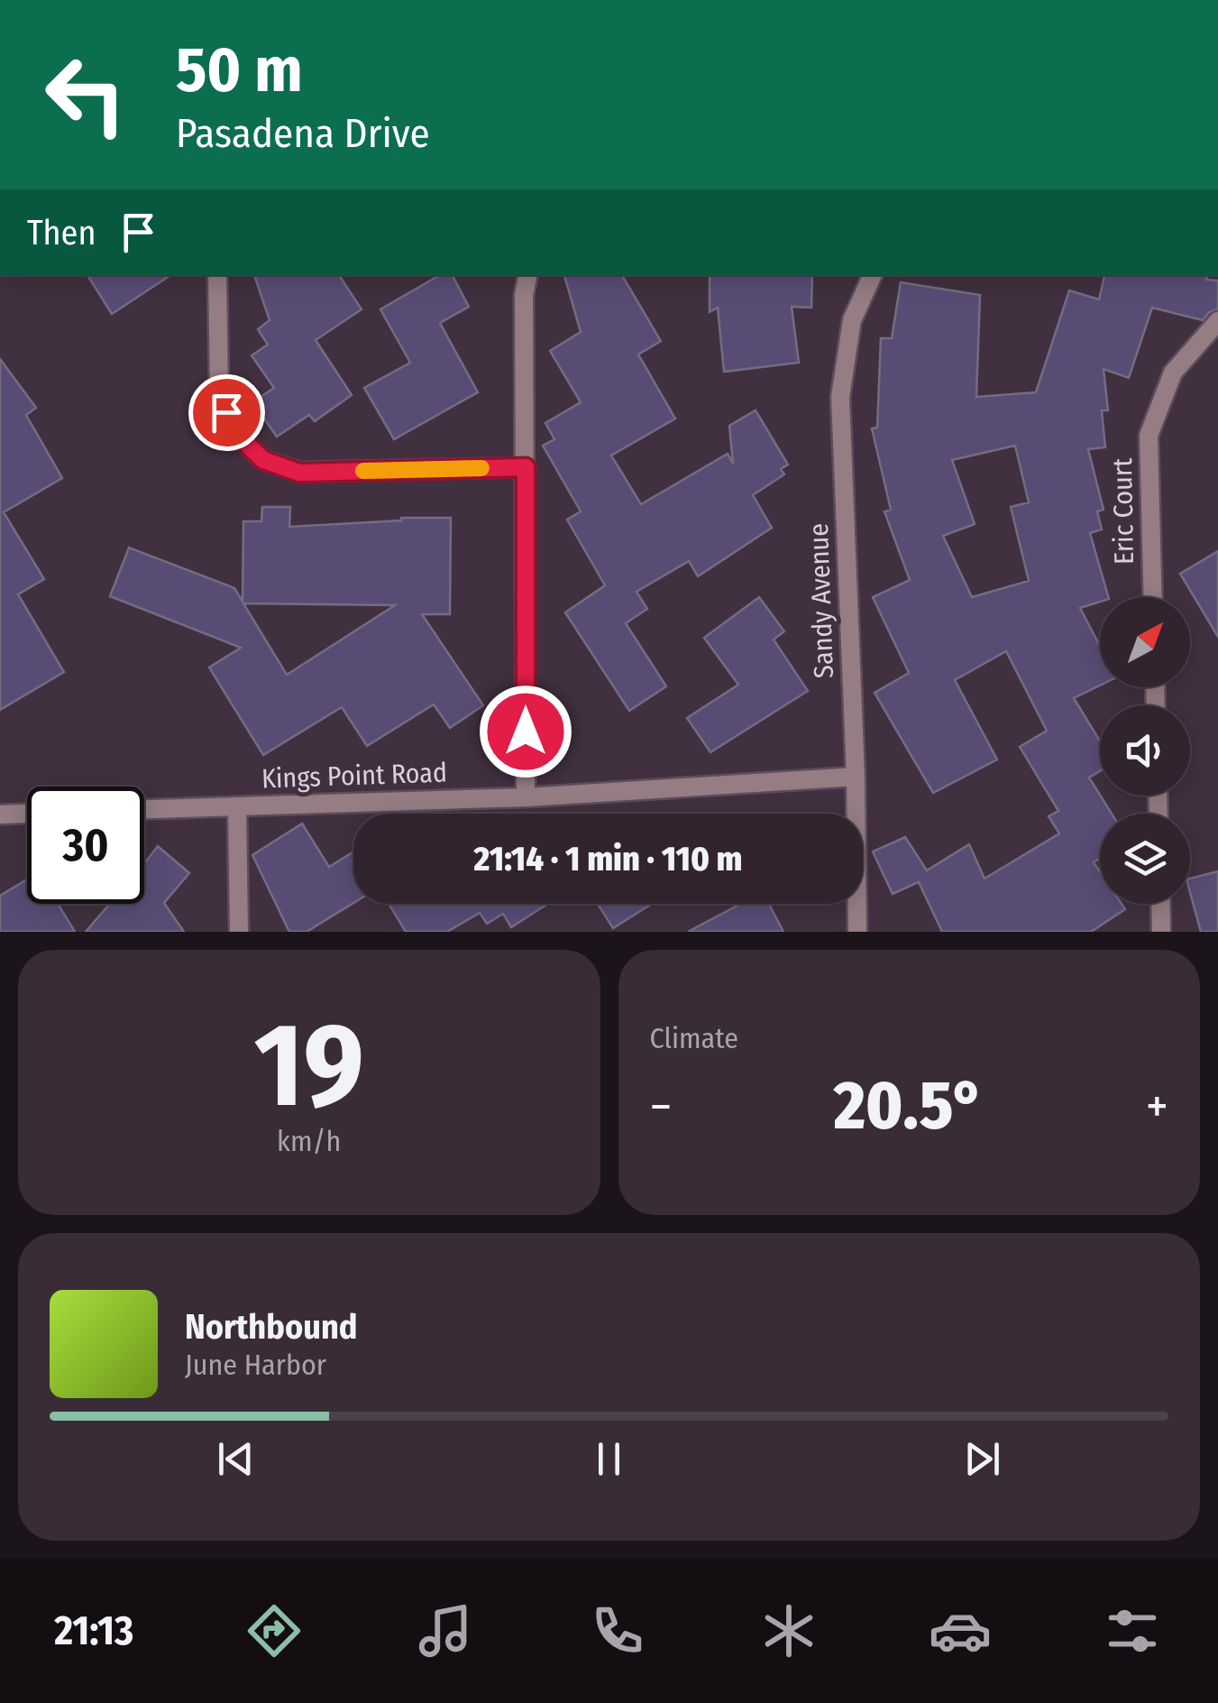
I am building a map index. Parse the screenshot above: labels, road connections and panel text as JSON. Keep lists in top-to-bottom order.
{
  "streets": {
    "street": ["Eric Court", "Sandy Avenue", "Kings Point Road"]
  },
  "crossings": [
    ["Sandy Avenue", "Kings Point Road"]
  ],
  "north": "top right",
  "page": {
    "turn": ["50 m", "Pasadena Drive"],
    "then": "Then",
    "limit": "30",
    "trip": "21:14 · 1 min · 110 m",
    "tile": [
      ["19", "km/h"],
      "Climate"
    ],
    "heat": ["−", "20.5°", "+"],
    "song": ["Northbound", "June Harbor"],
    "tabs": "21:13"
  }
}
